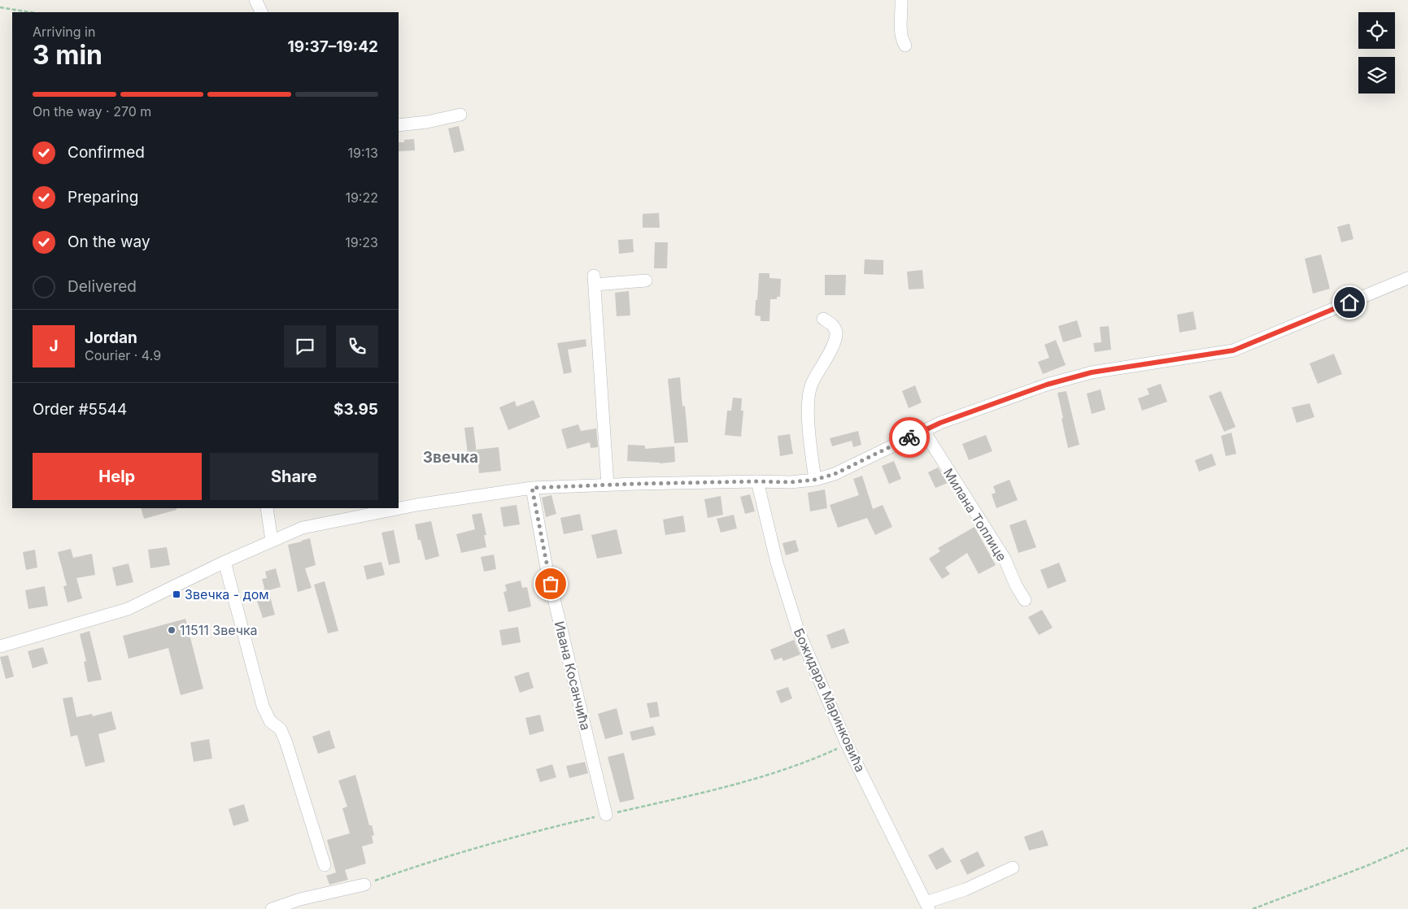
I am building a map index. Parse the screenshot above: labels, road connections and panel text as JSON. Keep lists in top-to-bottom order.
{
  "streets": {
    "street": ["Милана Топлице", "Ивана Косанчића", "Божидара Маринковића"]
  },
  "districts": ["Звечка"],
  "places": {
    "transit": ["Звечка - дом"],
    "other": ["11511 Звечка"]
  },
  "page": {
    "heading": ["3 min", "Arriving in", "19:37–19:42"],
    "panel": [
      "Jordan",
      "Courier · 4.9",
      "Order #5544",
      "$3.95"
    ],
    "bar": "On the way · 270 m",
    "list": [
      ["Confirmed", "19:13"],
      ["Preparing", "19:22"],
      ["On the way", "19:23"],
      "Delivered"
    ],
    "round": "J",
    "buttons": ["Help", "Share"]
  }
}
